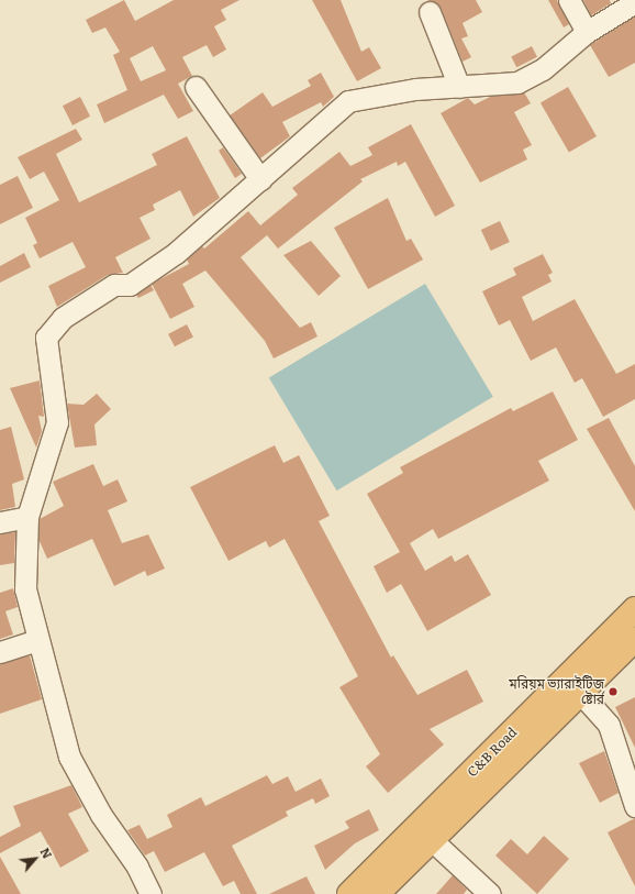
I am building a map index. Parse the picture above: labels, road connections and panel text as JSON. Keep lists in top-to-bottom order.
{
  "streets": {
    "highway": ["C&B Road"]
  },
  "places": ["মরিয়ম ভ্যারাইটিজ ষ্টোর্র"],
  "north": "top right"
}
